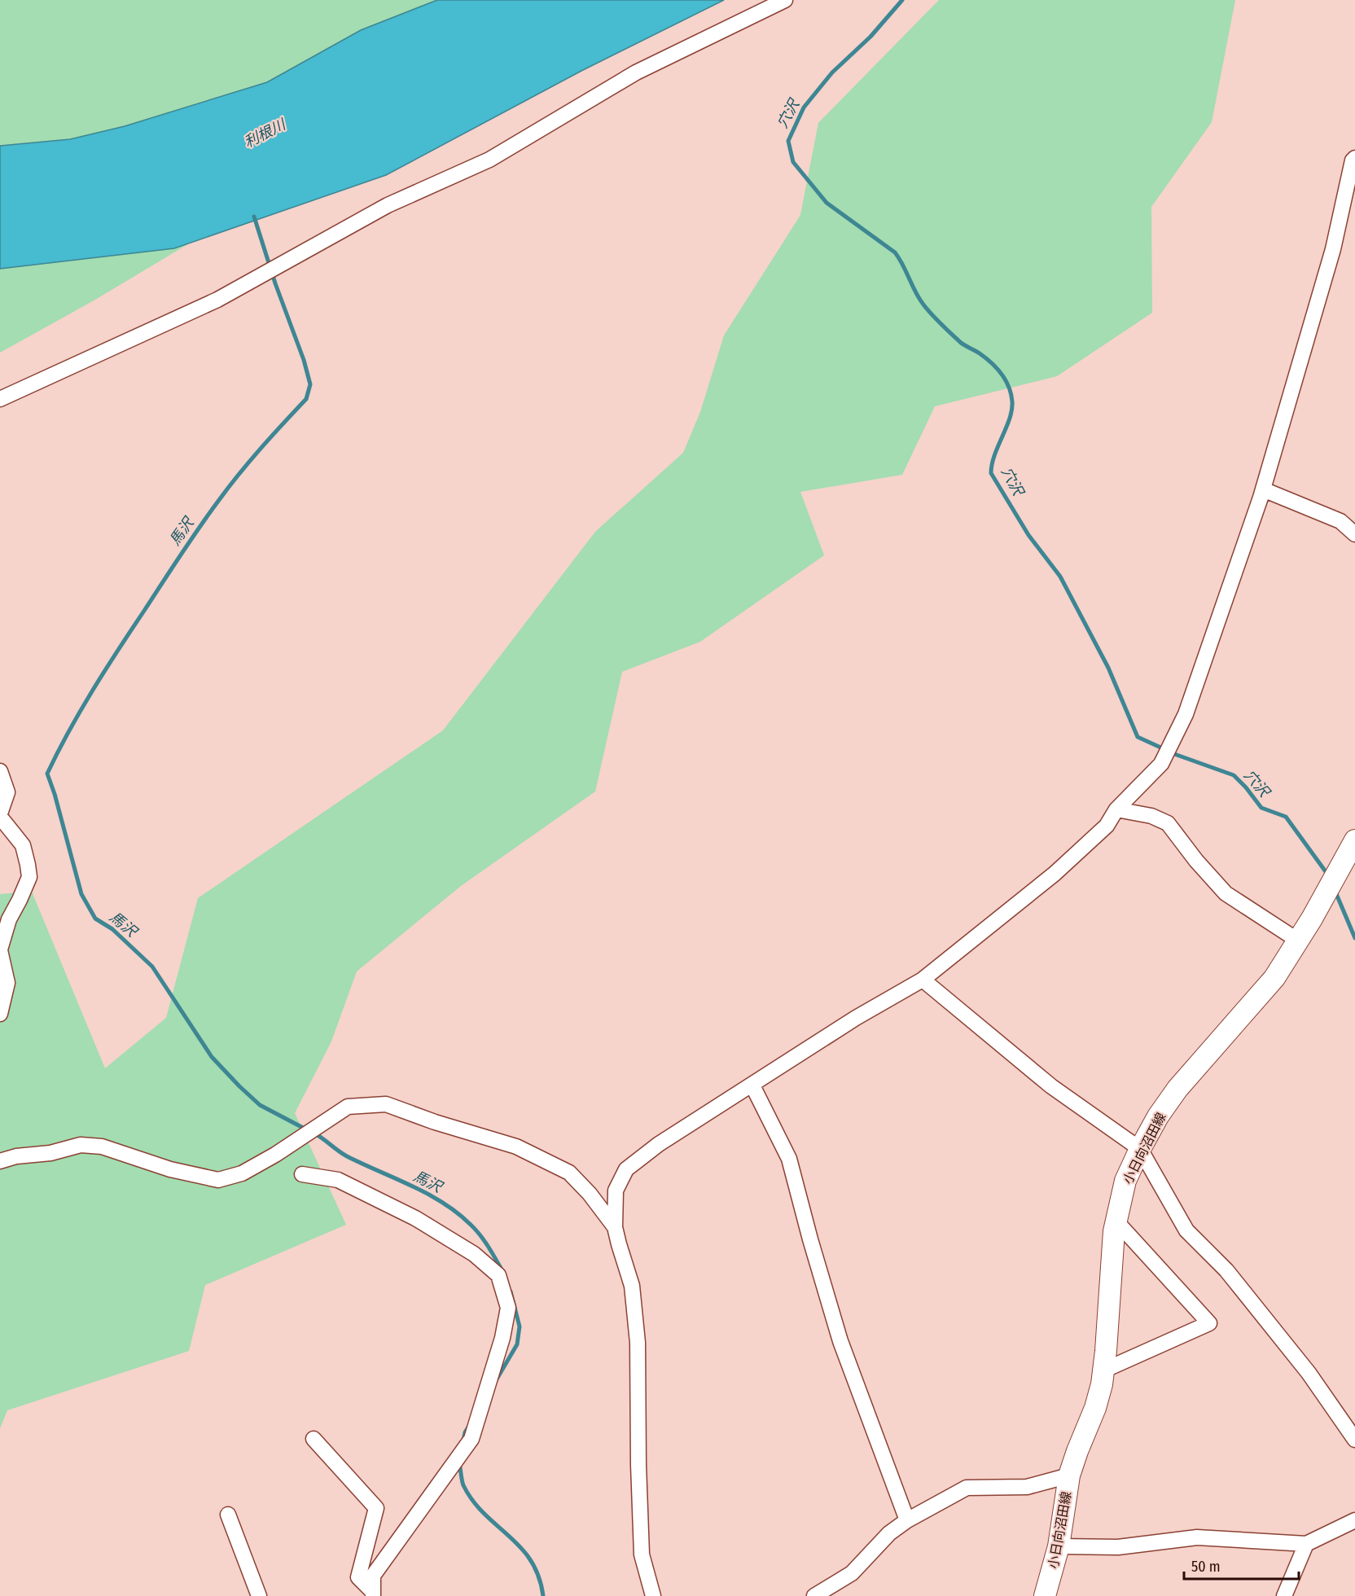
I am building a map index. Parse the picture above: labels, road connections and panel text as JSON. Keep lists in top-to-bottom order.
{
  "streets": {
    "main road": ["小日向沼田線"]
  },
  "water": ["穴沢", "利根川", "馬沢"],
  "scale_bar": "50 m"
}
